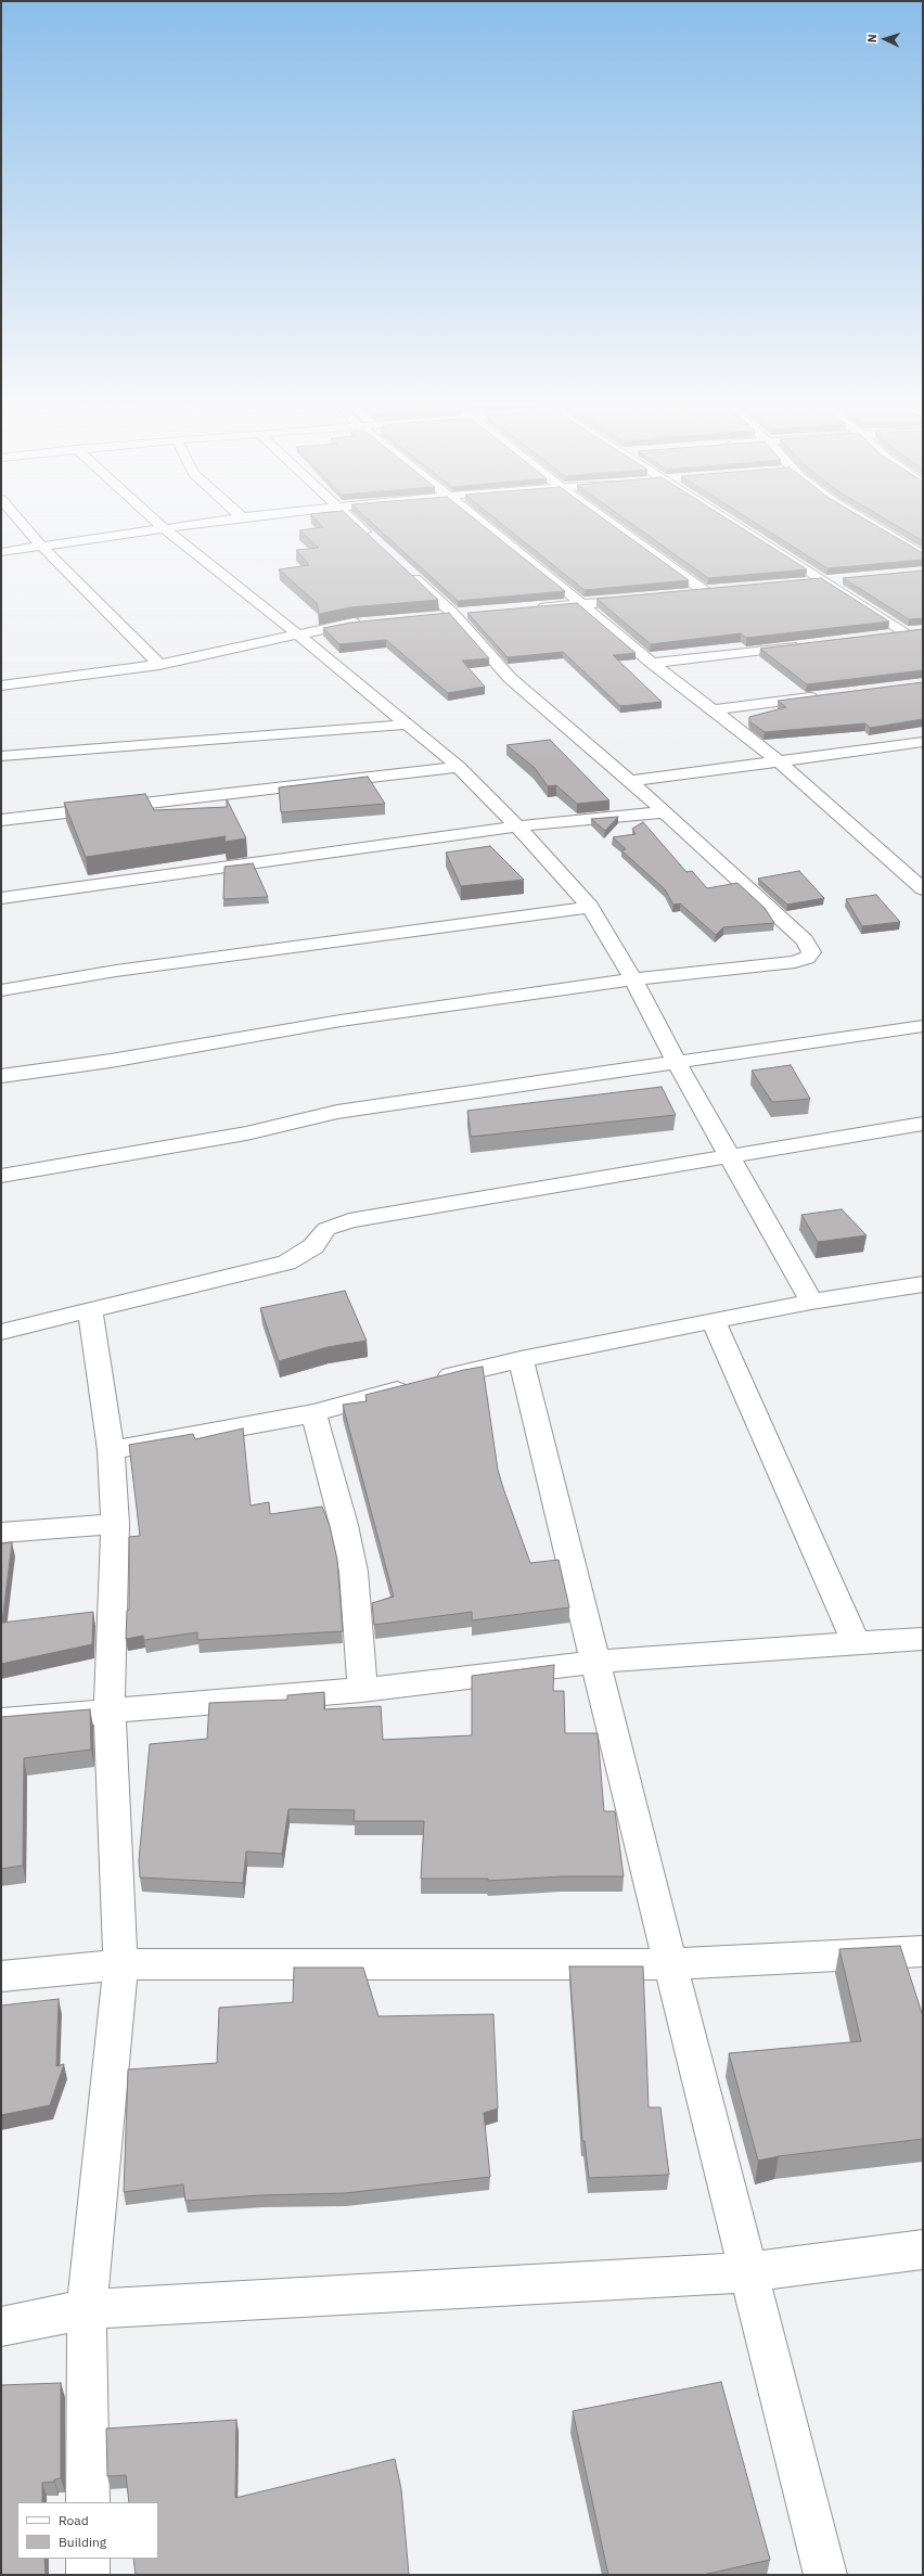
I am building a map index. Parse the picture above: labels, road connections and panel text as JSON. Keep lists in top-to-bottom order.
{
  "legend": ["Road", "Building"],
  "north": "left"
}
